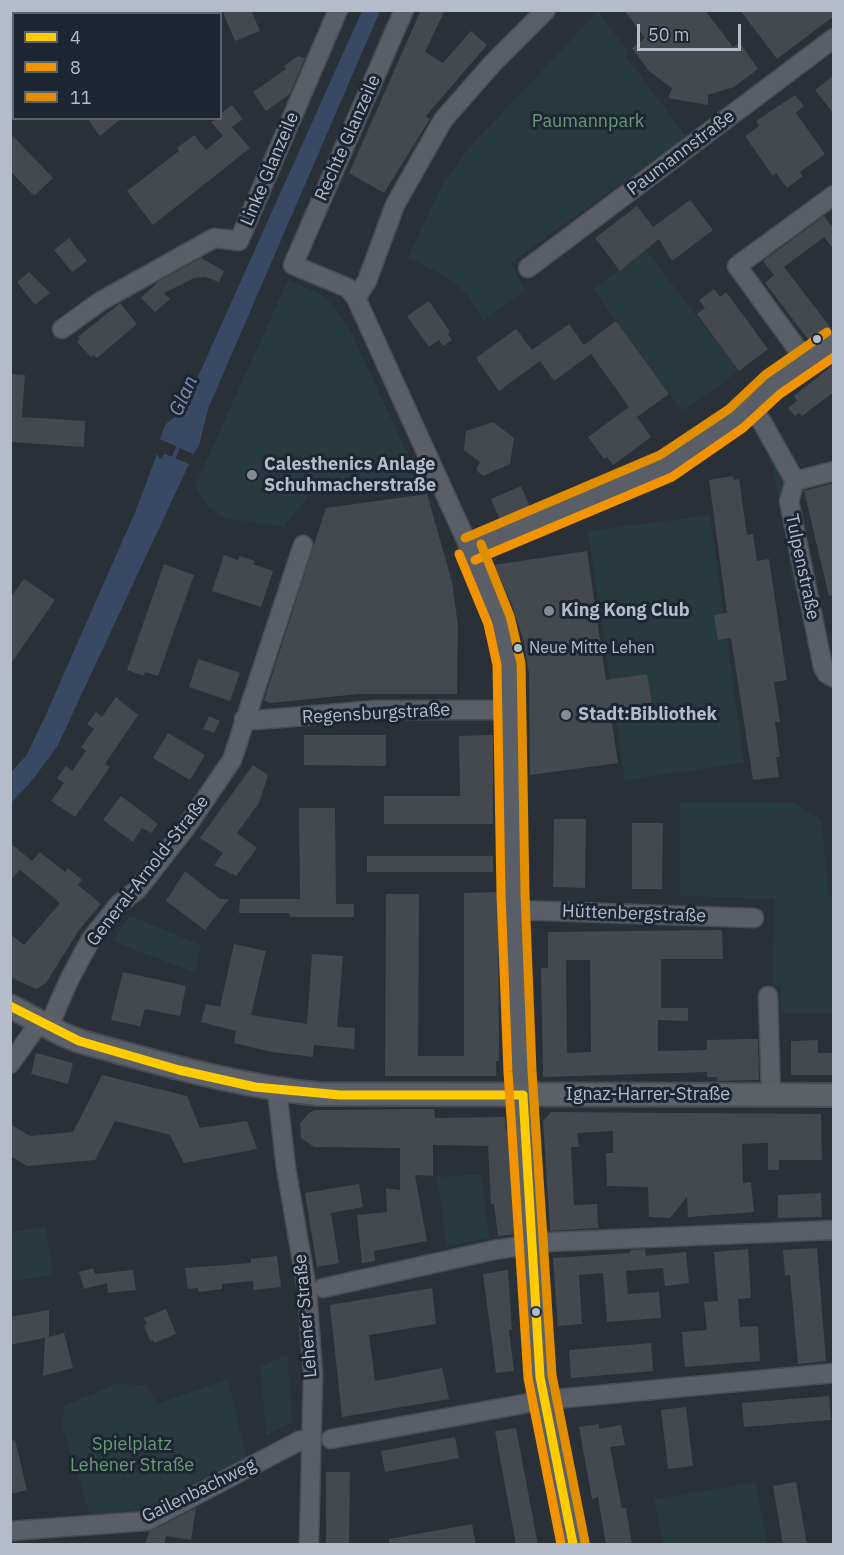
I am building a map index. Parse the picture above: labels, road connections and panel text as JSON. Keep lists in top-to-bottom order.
{
  "streets": {
    "main road": ["Ignaz-Harrer-Straße"],
    "street": [
      "Rechte Glanzeile",
      "Paumannstraße",
      "Linke Glanzeile",
      "Tulpenstraße",
      "Regensburgstraße",
      "General-Arnold-Straße",
      "Hüttenbergstraße",
      "Lehener Straße",
      "Gailenbachweg"
    ]
  },
  "crossings": [
    ["Regensburgstraße", "General-Arnold-Straße"],
    ["General-Arnold-Straße", "Ignaz-Harrer-Straße"],
    ["Ignaz-Harrer-Straße", "Lehener Straße"],
    ["Lehener Straße", "Gailenbachweg"]
  ],
  "water": ["Glan"],
  "parks": ["Paumannpark", "Spielplatz Lehener Straße"],
  "places": [
    "Calesthenics Anlage Schuhmacherstraße",
    "King Kong Club",
    "Neue Mitte Lehen",
    "Stadt:Bibliothek"
  ],
  "lines": ["transit line 11", "transit line 8", "transit line 4"],
  "legend": ["4", "8", "11"],
  "scale_bar": "50 m"
}
